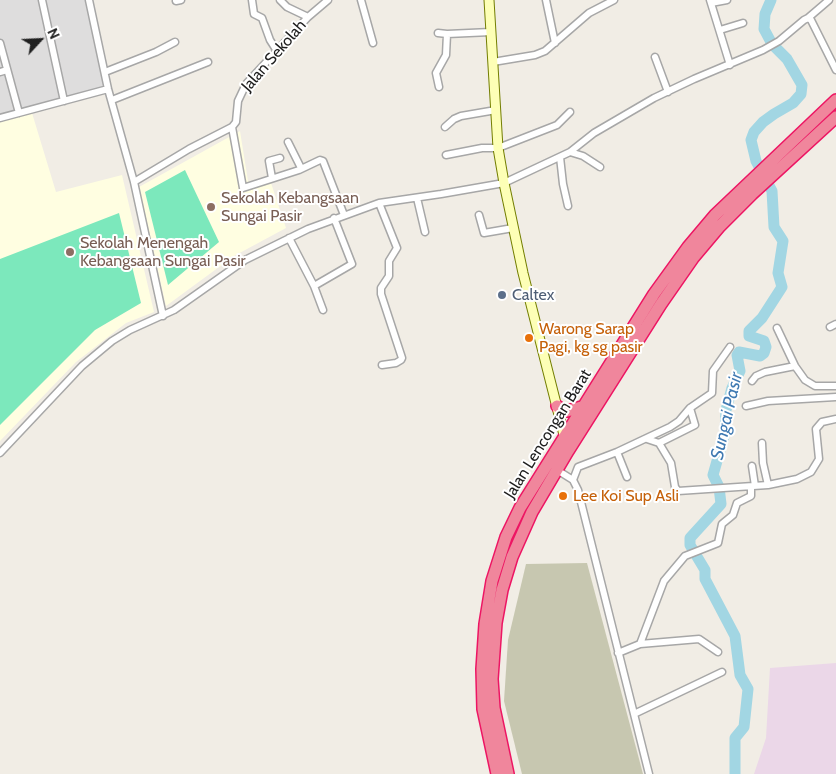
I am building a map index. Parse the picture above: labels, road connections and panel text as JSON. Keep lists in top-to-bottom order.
{
  "streets": {
    "highway": ["Jalan Lencongan Barat"],
    "street": ["Jalan Sekolah"]
  },
  "water": ["Sungai Pasir"],
  "places": [
    "Sekolah Kebangsaan Sungai Pasir",
    "Sekolah Menengah Kebangsaan Sungai Pasir",
    "Caltex",
    "Warong Sarap Pagi, kg sg pasir",
    "Lee Koi Sup Asli"
  ],
  "north": "top right"
}
